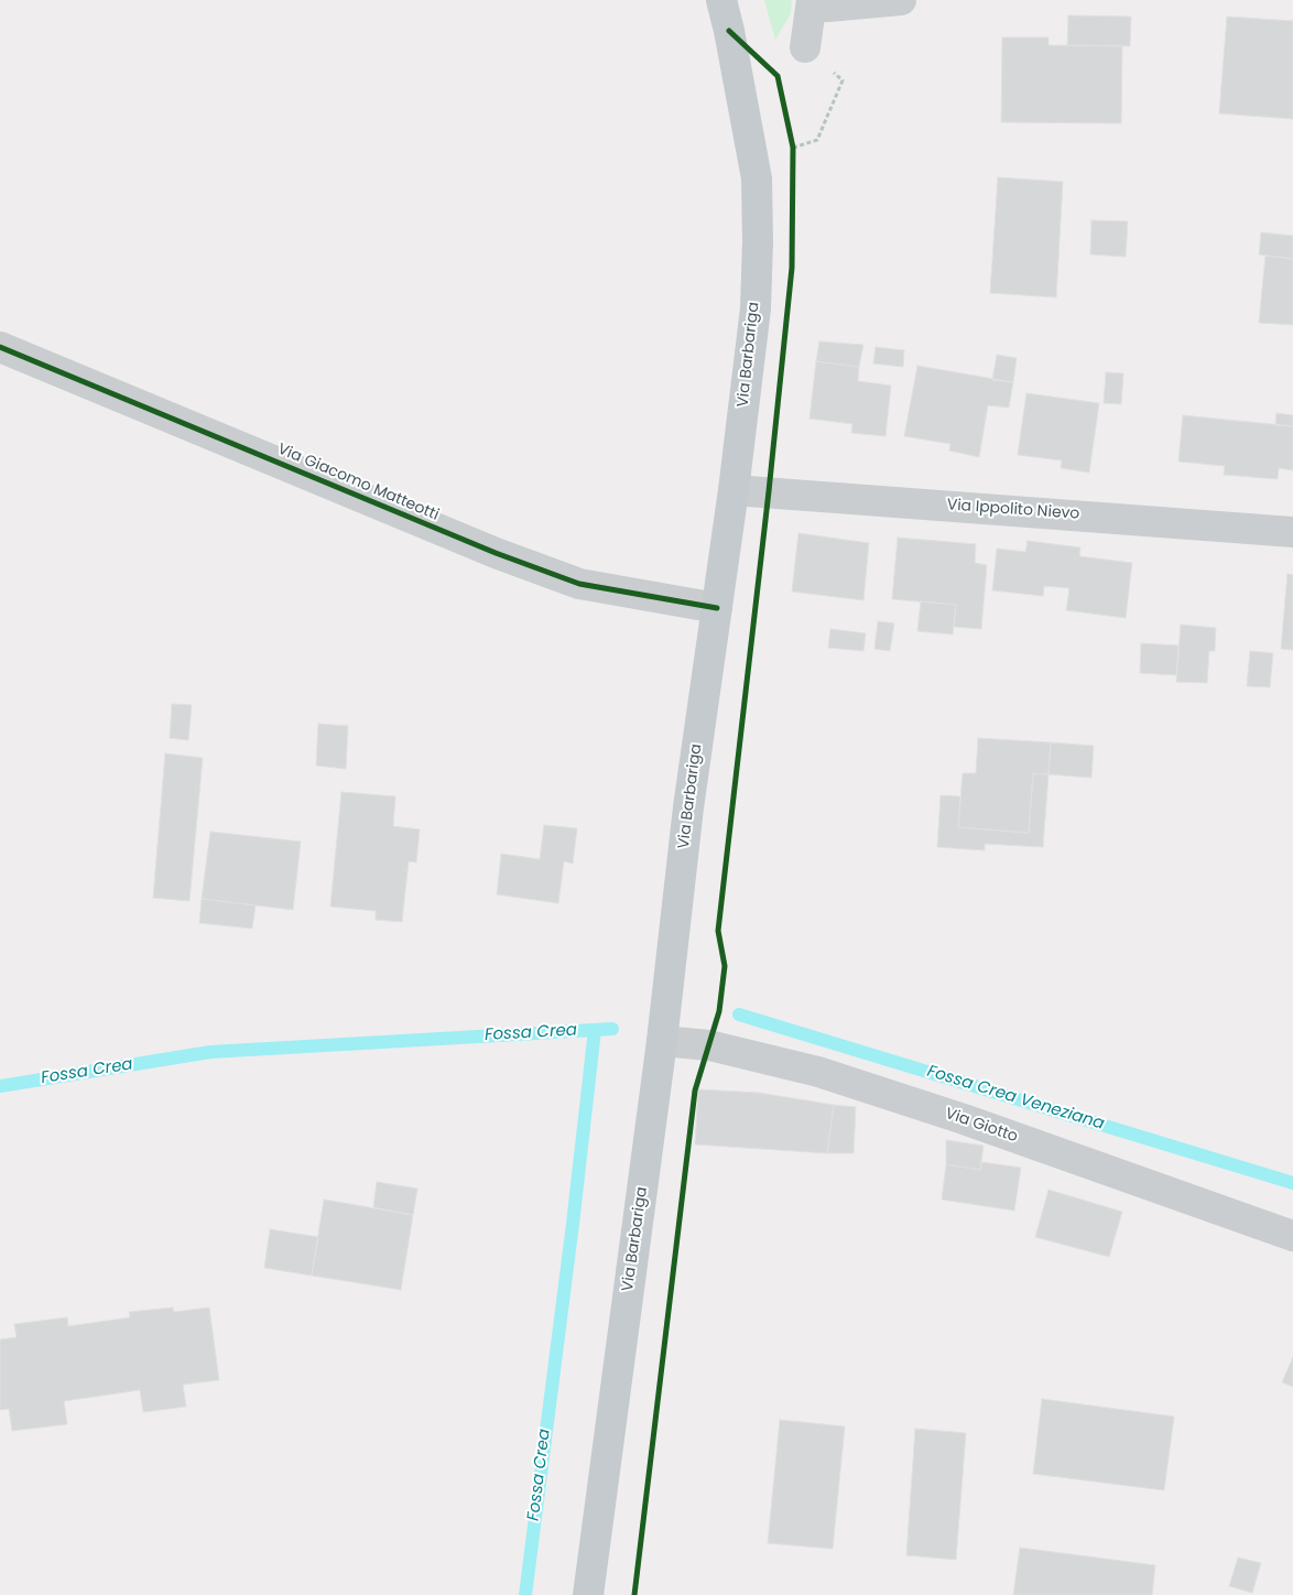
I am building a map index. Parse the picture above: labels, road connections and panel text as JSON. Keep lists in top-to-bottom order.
{
  "streets": {
    "main road": ["Via Barbariga"],
    "street": ["Via Giacomo Matteotti", "Via Ippolito Nievo", "Via Giotto"]
  },
  "crossings": [
    ["Via Barbariga", "Via Giacomo Matteotti"],
    ["Via Barbariga", "Via Ippolito Nievo"],
    ["Via Barbariga", "Via Giotto"]
  ],
  "water": ["Fossa Crea", "Fossa Crea Veneziana"]
}
